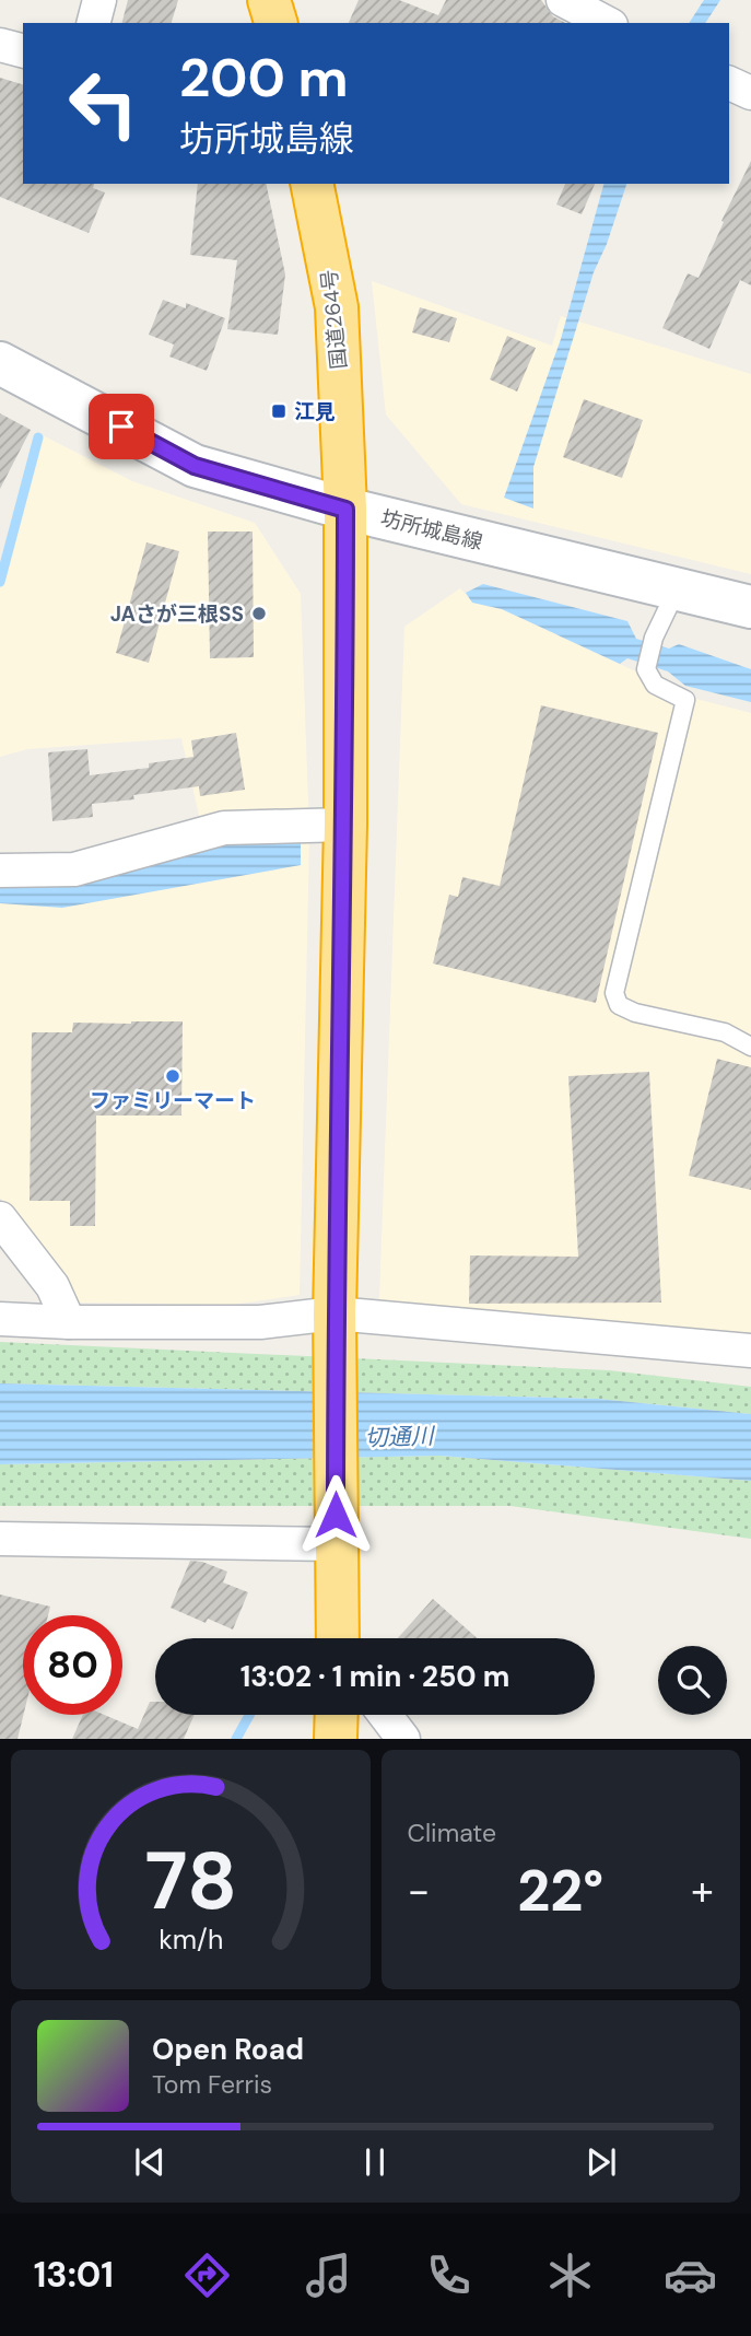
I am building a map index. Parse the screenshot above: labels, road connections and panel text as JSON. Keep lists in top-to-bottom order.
{
  "streets": {
    "highway": ["国道264号"],
    "main road": ["坊所城島線"]
  },
  "crossings": [
    ["国道264号", "坊所城島線"]
  ],
  "water": ["切通川"],
  "places": {
    "transit": ["江見"],
    "other": ["JAさが三根SS", "ファミリーマート"]
  },
  "page": {
    "turn": ["200 m", "坊所城島線"],
    "limit": "80",
    "trip": "13:02 · 1 min · 250 m",
    "tile": "Climate",
    "heat": ["−", "22°", "+"],
    "song": ["Open Road", "Tom Ferris"],
    "tabs": "13:01",
    "gauge": ["78", "km/h"]
  }
}
